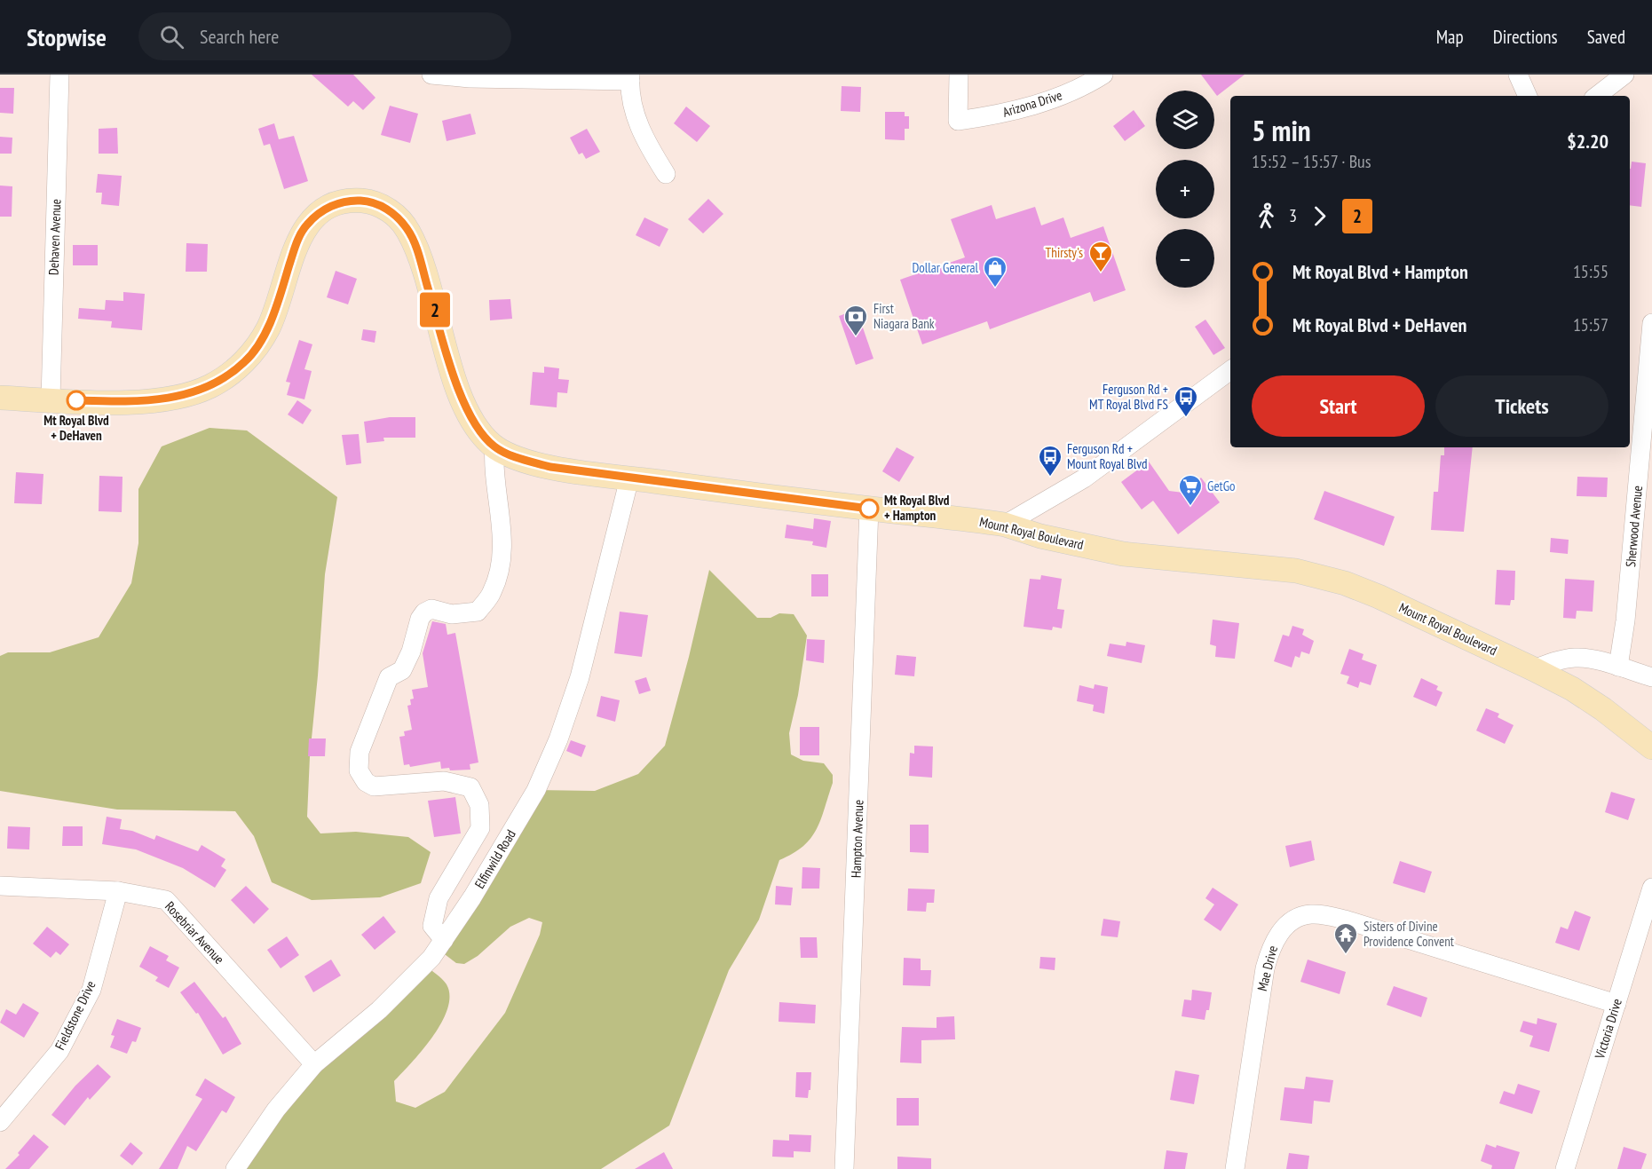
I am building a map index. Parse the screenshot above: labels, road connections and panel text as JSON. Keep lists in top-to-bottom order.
{
  "streets": {
    "main road": ["Mount Royal Boulevard"],
    "street": [
      "Arizona Drive",
      "Dehaven Avenue",
      "Sherwood Avenue",
      "Hampton Avenue",
      "Elfinwild Road",
      "Rosebriar Avenue",
      "Mae Drive",
      "Fieldstone Drive",
      "Victoria Drive"
    ]
  },
  "crossings": [
    ["Dehaven Avenue", "Mount Royal Boulevard"],
    ["Mount Royal Boulevard", "Hampton Avenue"],
    ["Mount Royal Boulevard", "Elfinwild Road"],
    ["Elfinwild Road", "Rosebriar Avenue"],
    ["Rosebriar Avenue", "Fieldstone Drive"],
    ["Mae Drive", "Victoria Drive"]
  ],
  "places": {
    "bar": ["Thirsty's"],
    "shop": ["Dollar General"],
    "bank": ["First Niagara Bank"],
    "other": ["Mt Royal Blvd + DeHaven", "Mt Royal Blvd + Hampton"],
    "bus stop": ["Ferguson Rd + MT Royal Blvd FS", "Ferguson Rd + Mount Royal Blvd"],
    "supermarket": ["GetGo"],
    "temple": ["Sisters of Divine Providence Convent"]
  },
  "lines": ["bus line 2"],
  "page": {
    "header": "Stopwise",
    "search": "Search here",
    "nav": ["Map", "Directions", "Saved"],
    "on_map": "2",
    "map_buttons": ["+", "−"],
    "heading": ["5 min", "15:52 – 15:57 · Bus", "$2.20"],
    "legs": ["3", "2"],
    "list": [
      {
        "name": "Mt Royal Blvd + Hampton",
        "value": "15:55"
      },
      {
        "name": "Mt Royal Blvd + DeHaven",
        "value": "15:57"
      }
    ],
    "buttons": ["Start", "Tickets"]
  }
}
